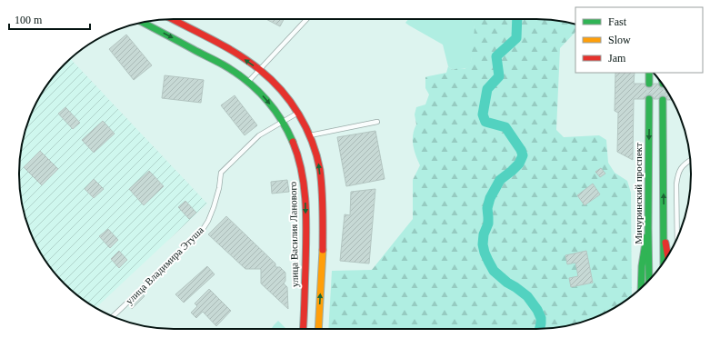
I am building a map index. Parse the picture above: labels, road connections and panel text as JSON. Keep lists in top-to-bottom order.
{
  "streets": {
    "street": ["Мичуринский проспект", "улица Василия Ланового", "улица Владимира Этуша"]
  },
  "crossings": [
    ["улица Василия Ланового", "улица Владимира Этуша"]
  ],
  "one_way": ["улица Василия Ланового"],
  "legend": ["Fast", "Slow", "Jam"],
  "scale_bar": "100 m"
}
